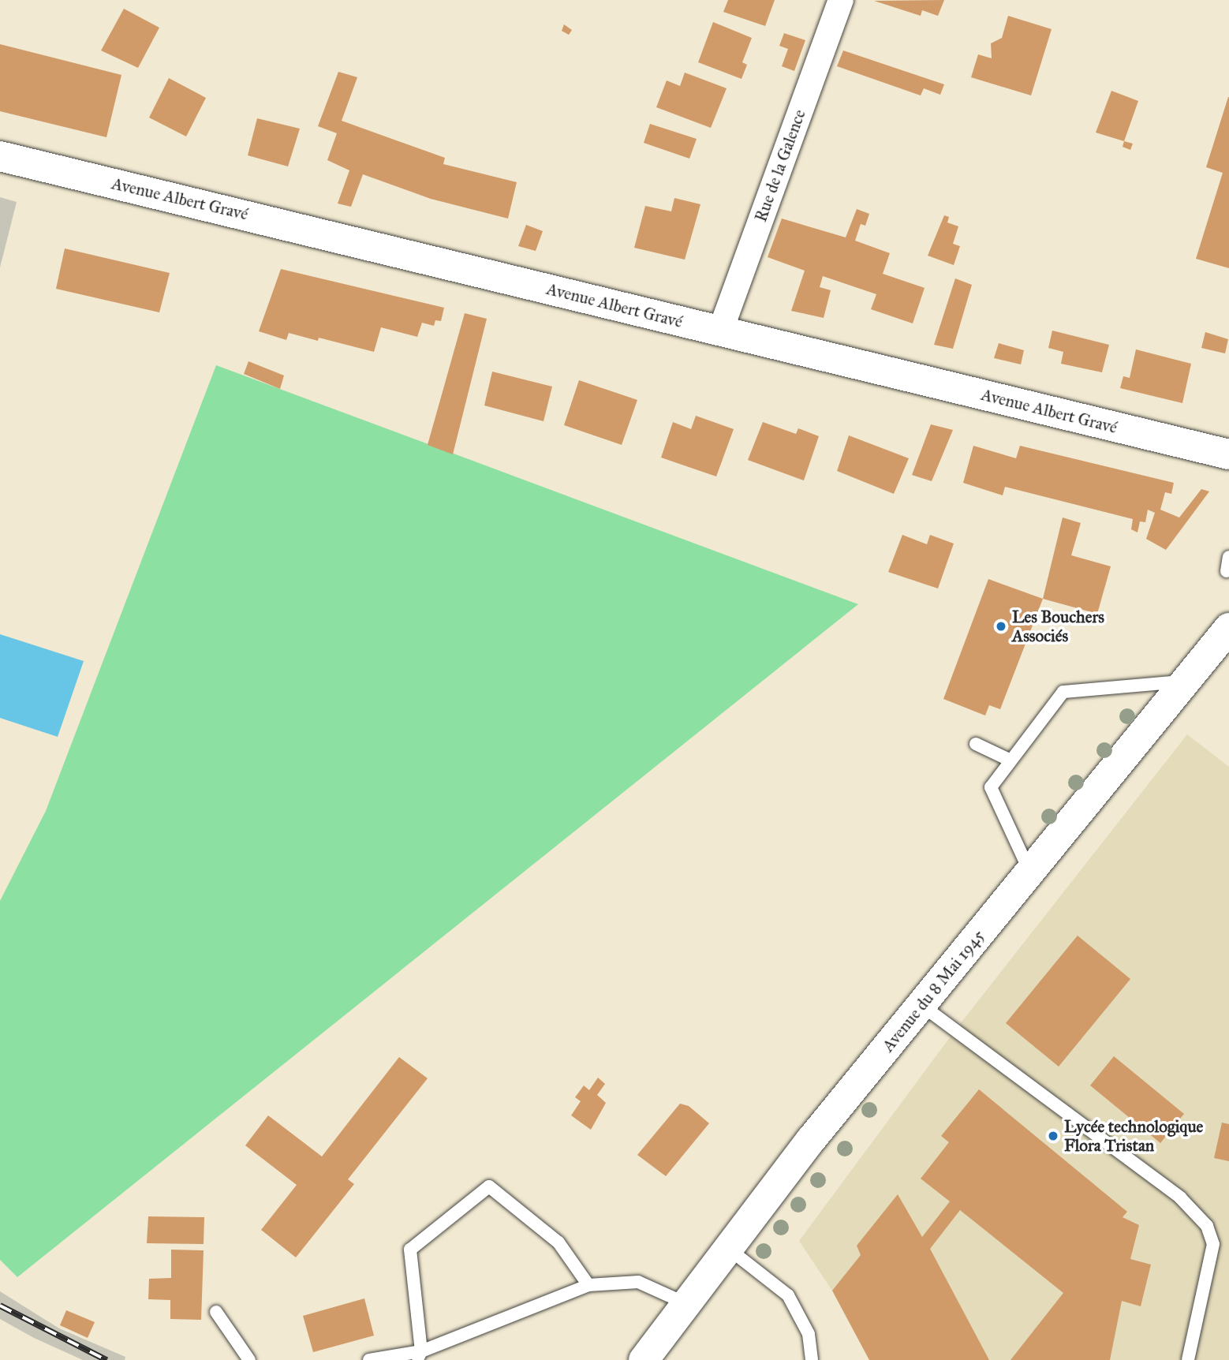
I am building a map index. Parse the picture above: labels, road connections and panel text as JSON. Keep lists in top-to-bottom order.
{
  "streets": {
    "street": ["Rue de la Galence", "Avenue Albert Gravé", "Avenue du 8 Mai 1945"]
  },
  "crossings": [
    ["Rue de la Galence", "Avenue Albert Gravé"]
  ],
  "places": ["Les Bouchers Associés", "Lycée technologique Flora Tristan"]
}
